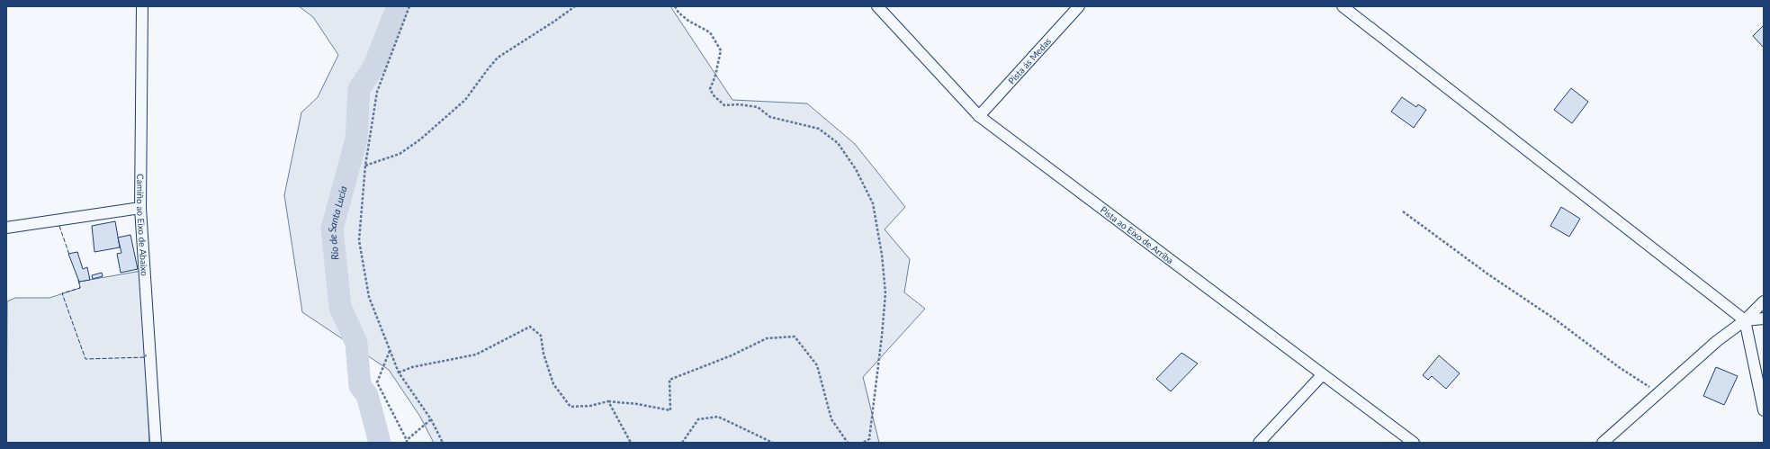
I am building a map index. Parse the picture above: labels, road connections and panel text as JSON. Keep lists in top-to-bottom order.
{
  "streets": {
    "street": ["Pista ás Medas", "Camiño ao Eixo de Abaixo", "Pista ao Eixo de Arriba"]
  },
  "crossings": [
    ["Pista ás Medas", "Pista ao Eixo de Arriba"]
  ],
  "water": ["Río de Santa Lucía"]
}
